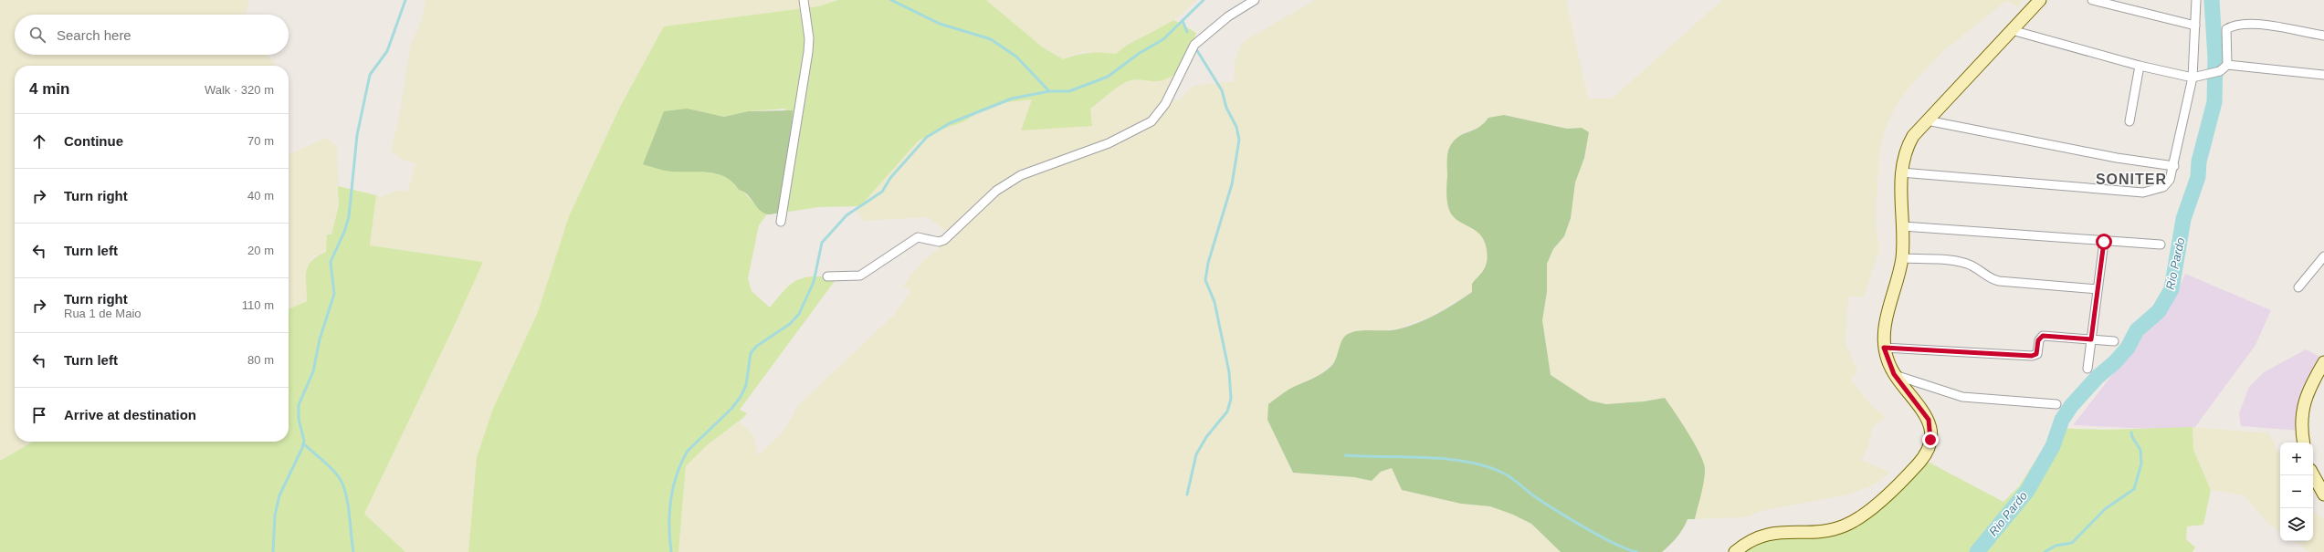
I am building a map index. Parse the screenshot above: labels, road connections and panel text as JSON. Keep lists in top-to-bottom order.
{
  "districts": ["SONITER"],
  "water": ["Rio Pardo"],
  "page": {
    "search": "Search here",
    "heading": ["4 min", "Walk · 320 m"],
    "list": [
      ["Continue", "70 m"],
      ["Turn right", "40 m"],
      ["Turn left", "20 m"],
      ["Turn right", "Rua 1 de Maio", "110 m"],
      ["Turn left", "80 m"],
      "Arrive at destination"
    ],
    "map_buttons": ["+", "−"]
  }
}
